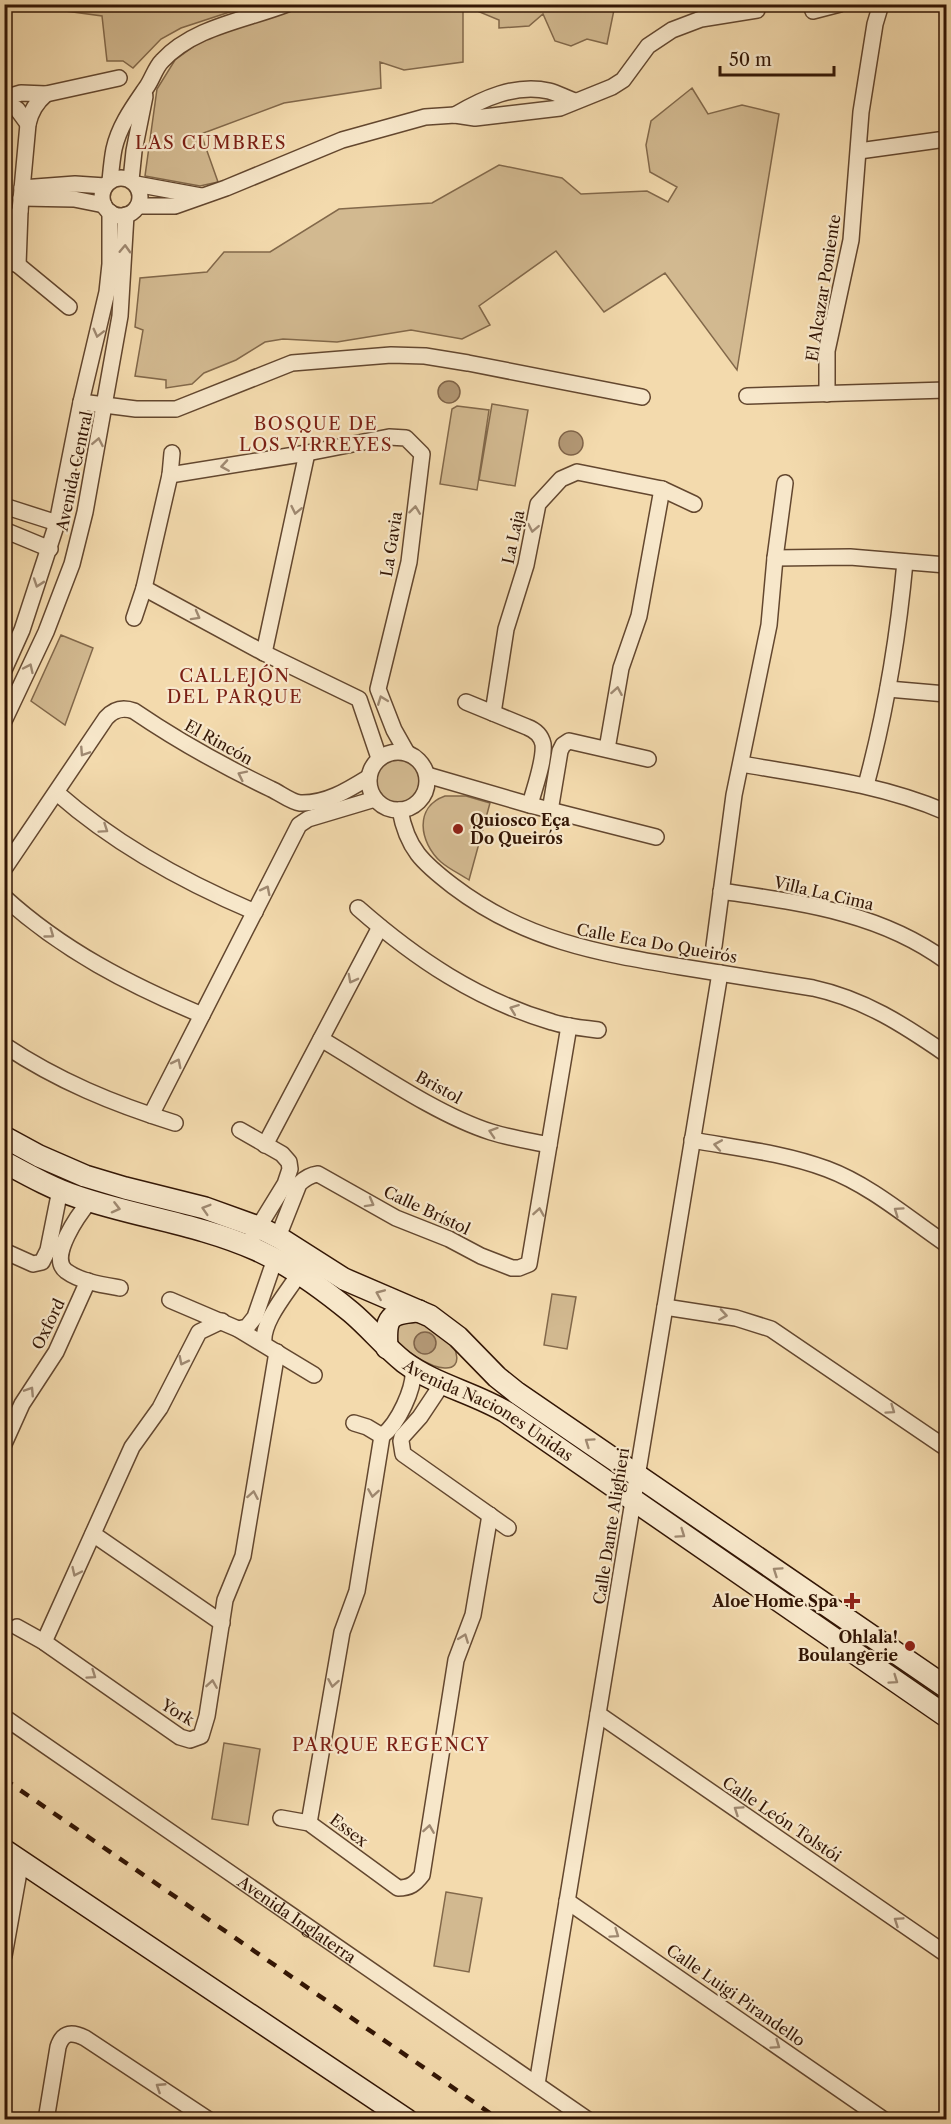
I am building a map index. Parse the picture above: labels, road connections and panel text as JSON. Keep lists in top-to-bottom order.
{
  "streets": {
    "street": [
      "El Alcazar Poniente",
      "Avenida Central",
      "La Laja",
      "La Gavia",
      "El Rincón",
      "Villa La Cima",
      "Calle Eca Do Queirós",
      "Bristol",
      "Calle Brístol",
      "Oxford",
      "Avenida Naciones Unidas",
      "Calle Dante Alighieri",
      "York",
      "Calle León Tolstói",
      "Essex",
      "Avenida Inglaterra",
      "Calle Luigi Pirandello"
    ]
  },
  "crossings": [
    ["La Gavia", "El Rincón"],
    ["La Gavia", "Calle Eca Do Queirós"],
    ["El Rincón", "Calle Eca Do Queirós"],
    ["Calle Eca Do Queirós", "Calle Dante Alighieri"],
    ["Bristol", "Calle Brístol"],
    ["Calle Brístol", "Avenida Naciones Unidas"],
    ["Avenida Naciones Unidas", "Calle Dante Alighieri"],
    ["Avenida Naciones Unidas", "York"],
    ["Avenida Naciones Unidas", "Essex"],
    ["Calle Dante Alighieri", "Calle León Tolstói"],
    ["Calle Dante Alighieri", "Avenida Inglaterra"],
    ["Calle Dante Alighieri", "Calle Luigi Pirandello"]
  ],
  "one_way": ["El Rincón", "Calle León Tolstói", "Calle Luigi Pirandello"],
  "districts": [
    "LAS CUMBRES",
    "BOSQUE DE LOS VIRREYES",
    "CALLEJÓN DEL PARQUE",
    "PARQUE REGENCY"
  ],
  "places": {
    "other": ["Quiosco Eça Do Queirós", "Ohlala! Boulangerie"],
    "health": ["Aloe Home Spa"]
  },
  "scale_bar": "50 m"
}
